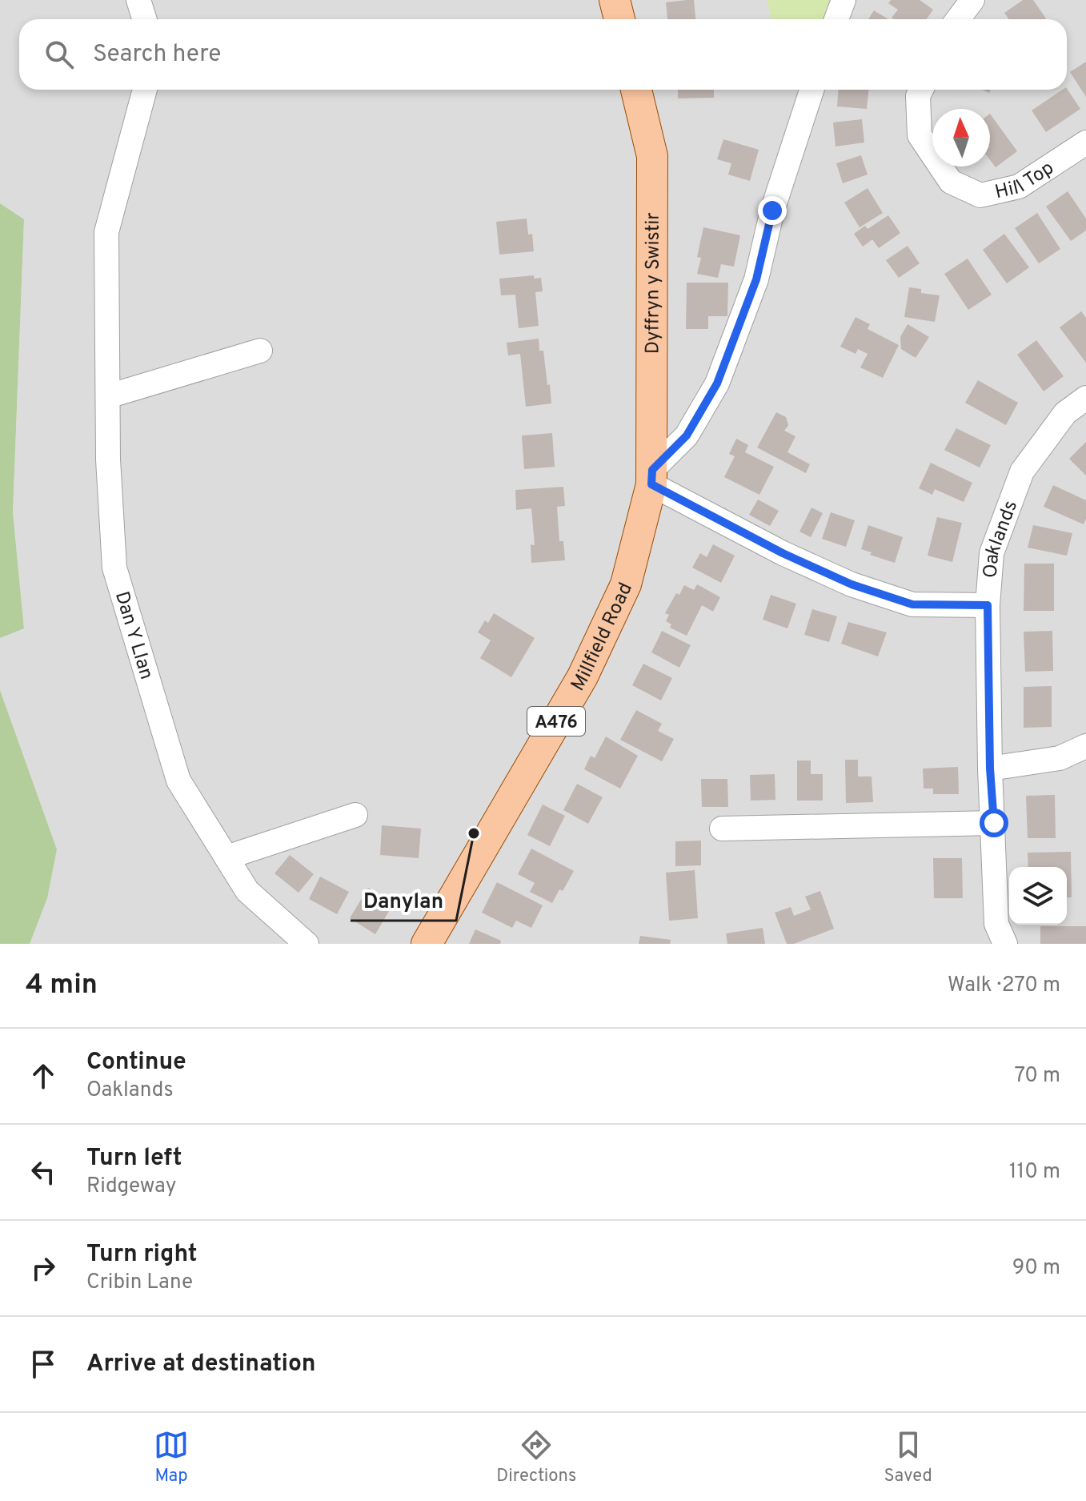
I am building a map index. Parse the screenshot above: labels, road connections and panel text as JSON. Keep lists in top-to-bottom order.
{
  "streets": {
    "main road": ["Dyffryn y Swistir", "Millfield Road", "A476"],
    "street": ["Hill Top", "Oaklands", "Dan Y Llan"]
  },
  "crossings": [
    ["Dyffryn y Swistir", "Millfield Road"]
  ],
  "places": ["Danylan"],
  "north": "top",
  "page": {
    "search": "Search here",
    "heading": ["4 min", "Walk · 270 m"],
    "list": [
      ["Continue", "Oaklands", "70 m"],
      ["Turn left", "Ridgeway", "110 m"],
      ["Turn right", "Cribin Lane", "90 m"],
      "Arrive at destination"
    ],
    "nav": ["Map", "Directions", "Saved"]
  }
}
